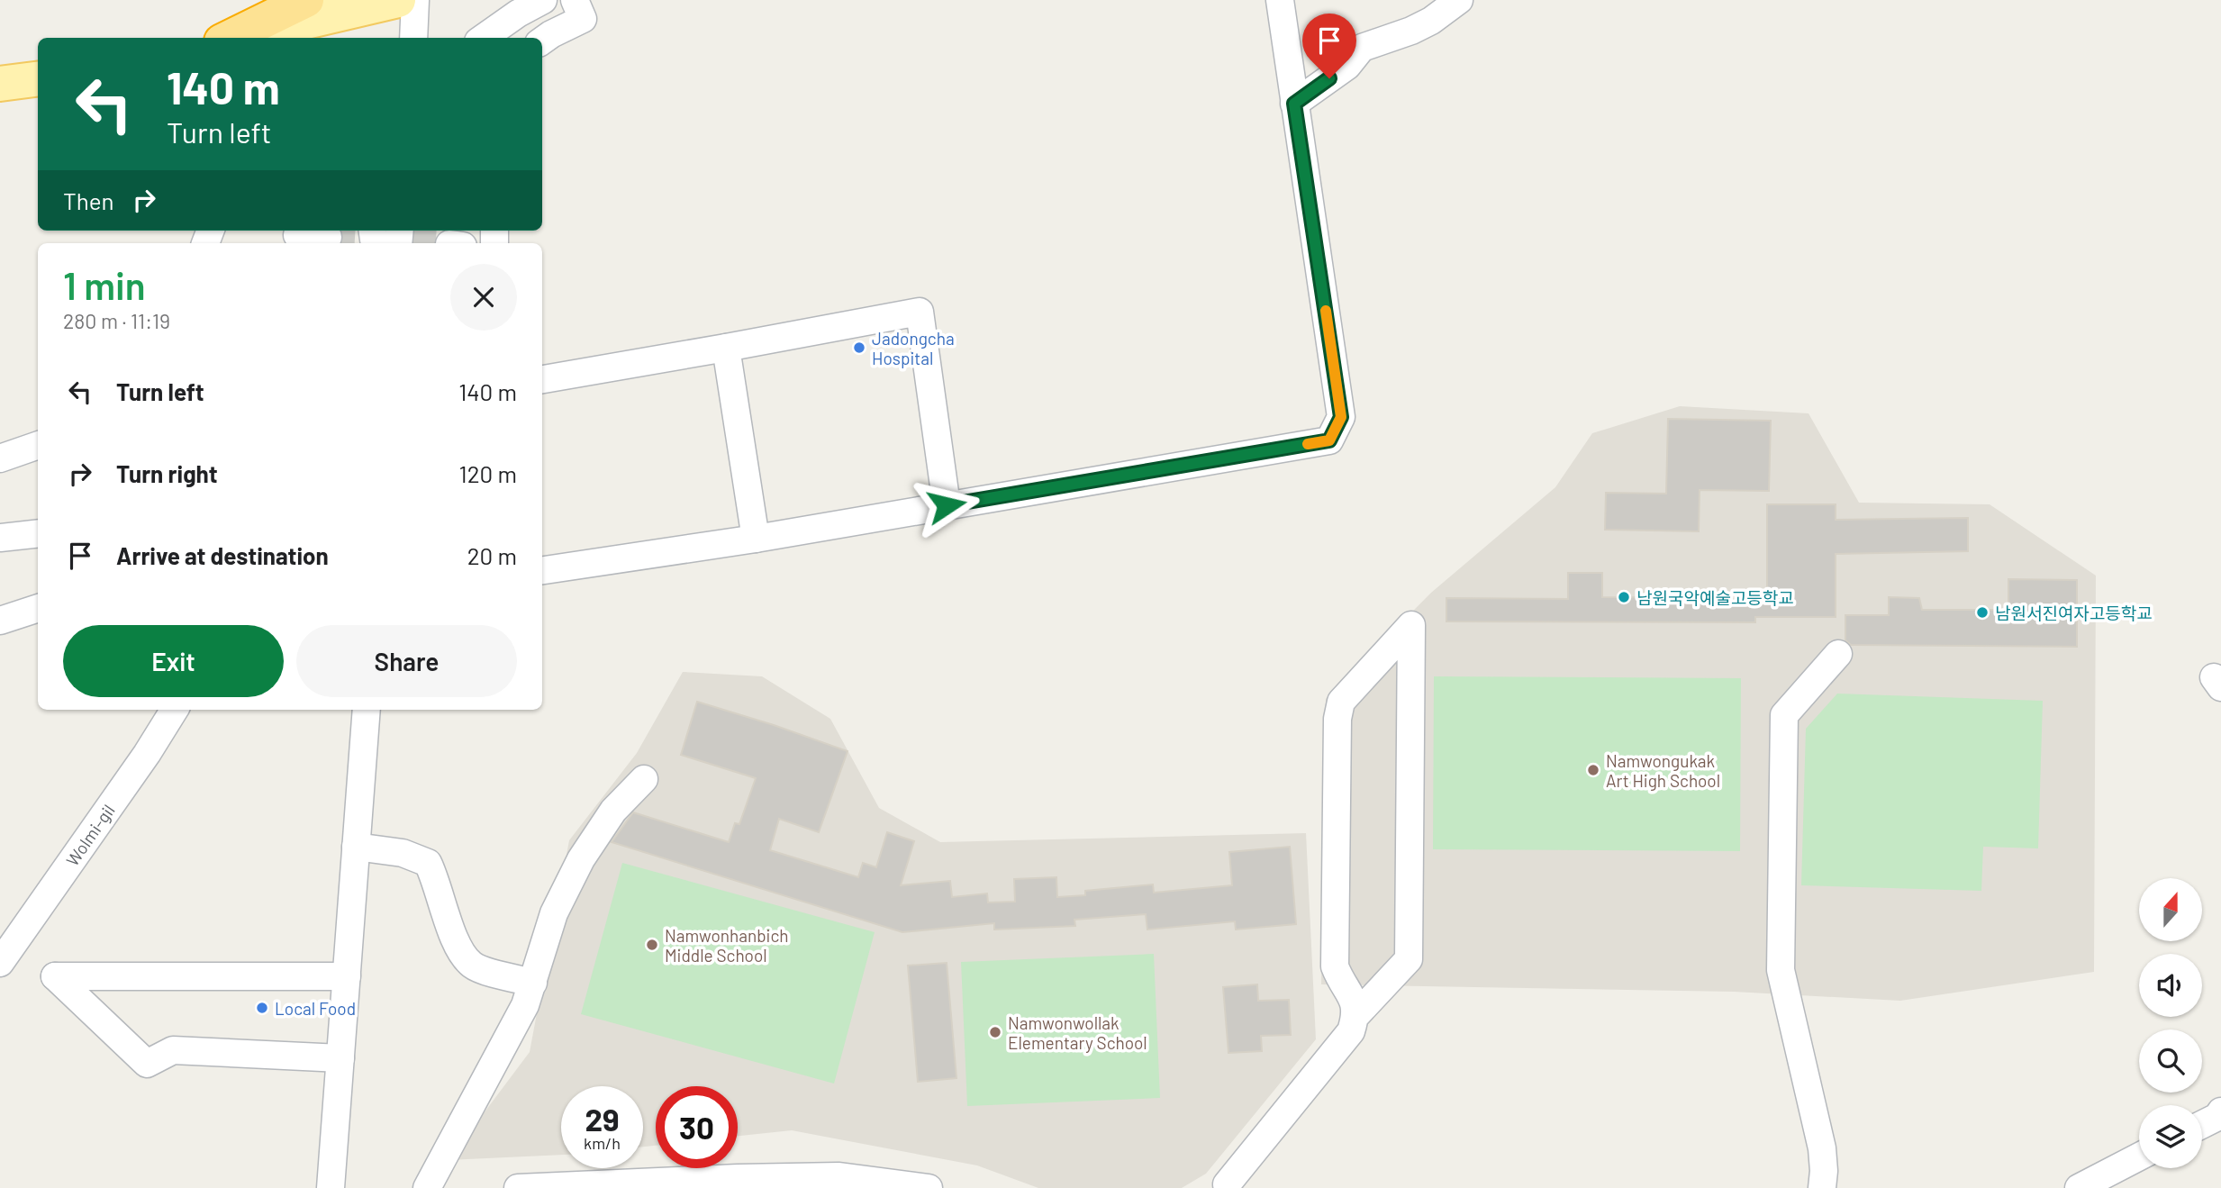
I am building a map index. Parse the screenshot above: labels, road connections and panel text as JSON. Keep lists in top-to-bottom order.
{
  "streets": {
    "street": ["Wolmi-gil"]
  },
  "places": [
    "Jadongcha Hospital",
    "남원국악예술고등학교",
    "남원서진여자고등학교",
    "Namwongukak Art High School",
    "Namwonhanbich Middle School",
    "Local Food",
    "Namwonwollak Elementary School"
  ],
  "north": "top",
  "page": {
    "turn": ["140 m", "Turn left"],
    "then": "Then",
    "heading": ["1 min", "280 m · 11:19"],
    "list": [
      {
        "name": "Turn left",
        "value": "140 m"
      },
      {
        "name": "Turn right",
        "value": "120 m"
      },
      {
        "name": "Arrive at destination",
        "value": "20 m"
      }
    ],
    "buttons": ["Exit", "Share"],
    "speed": "29 km/h",
    "limit": "30"
  }
}
